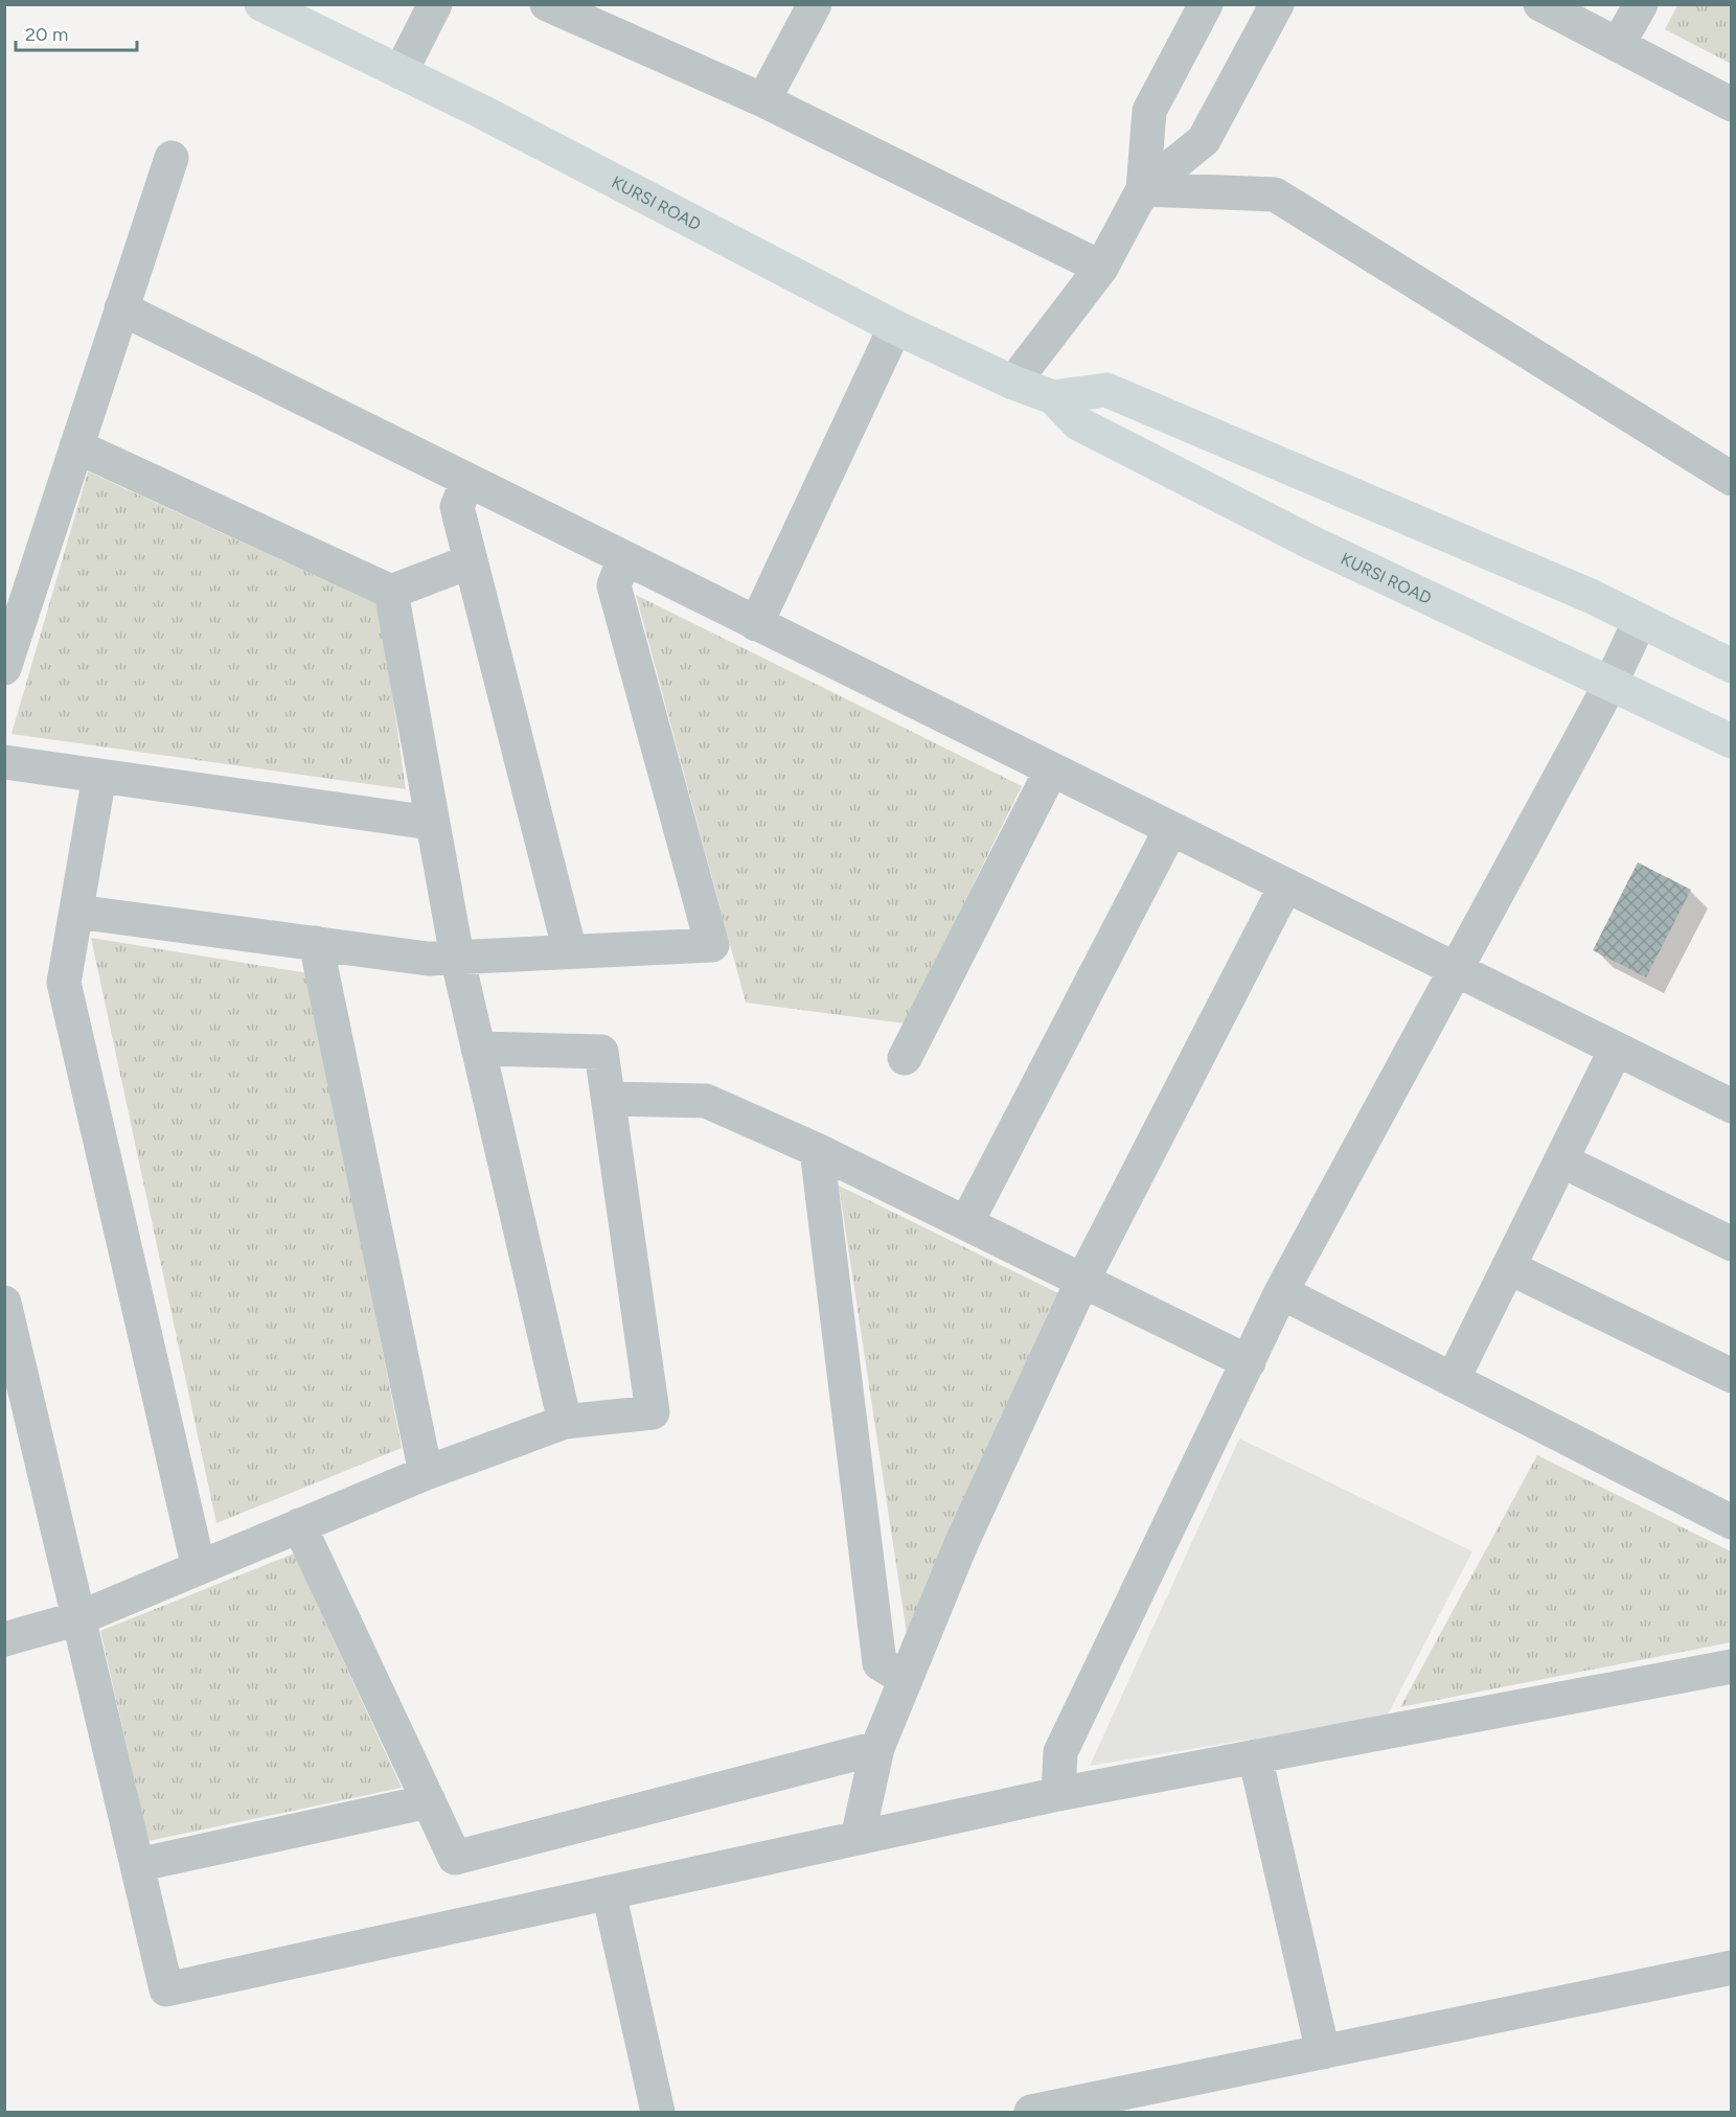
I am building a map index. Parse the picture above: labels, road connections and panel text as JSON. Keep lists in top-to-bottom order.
{
  "streets": {
    "main road": ["KURSI ROAD"]
  },
  "scale_bar": "20 m"
}
